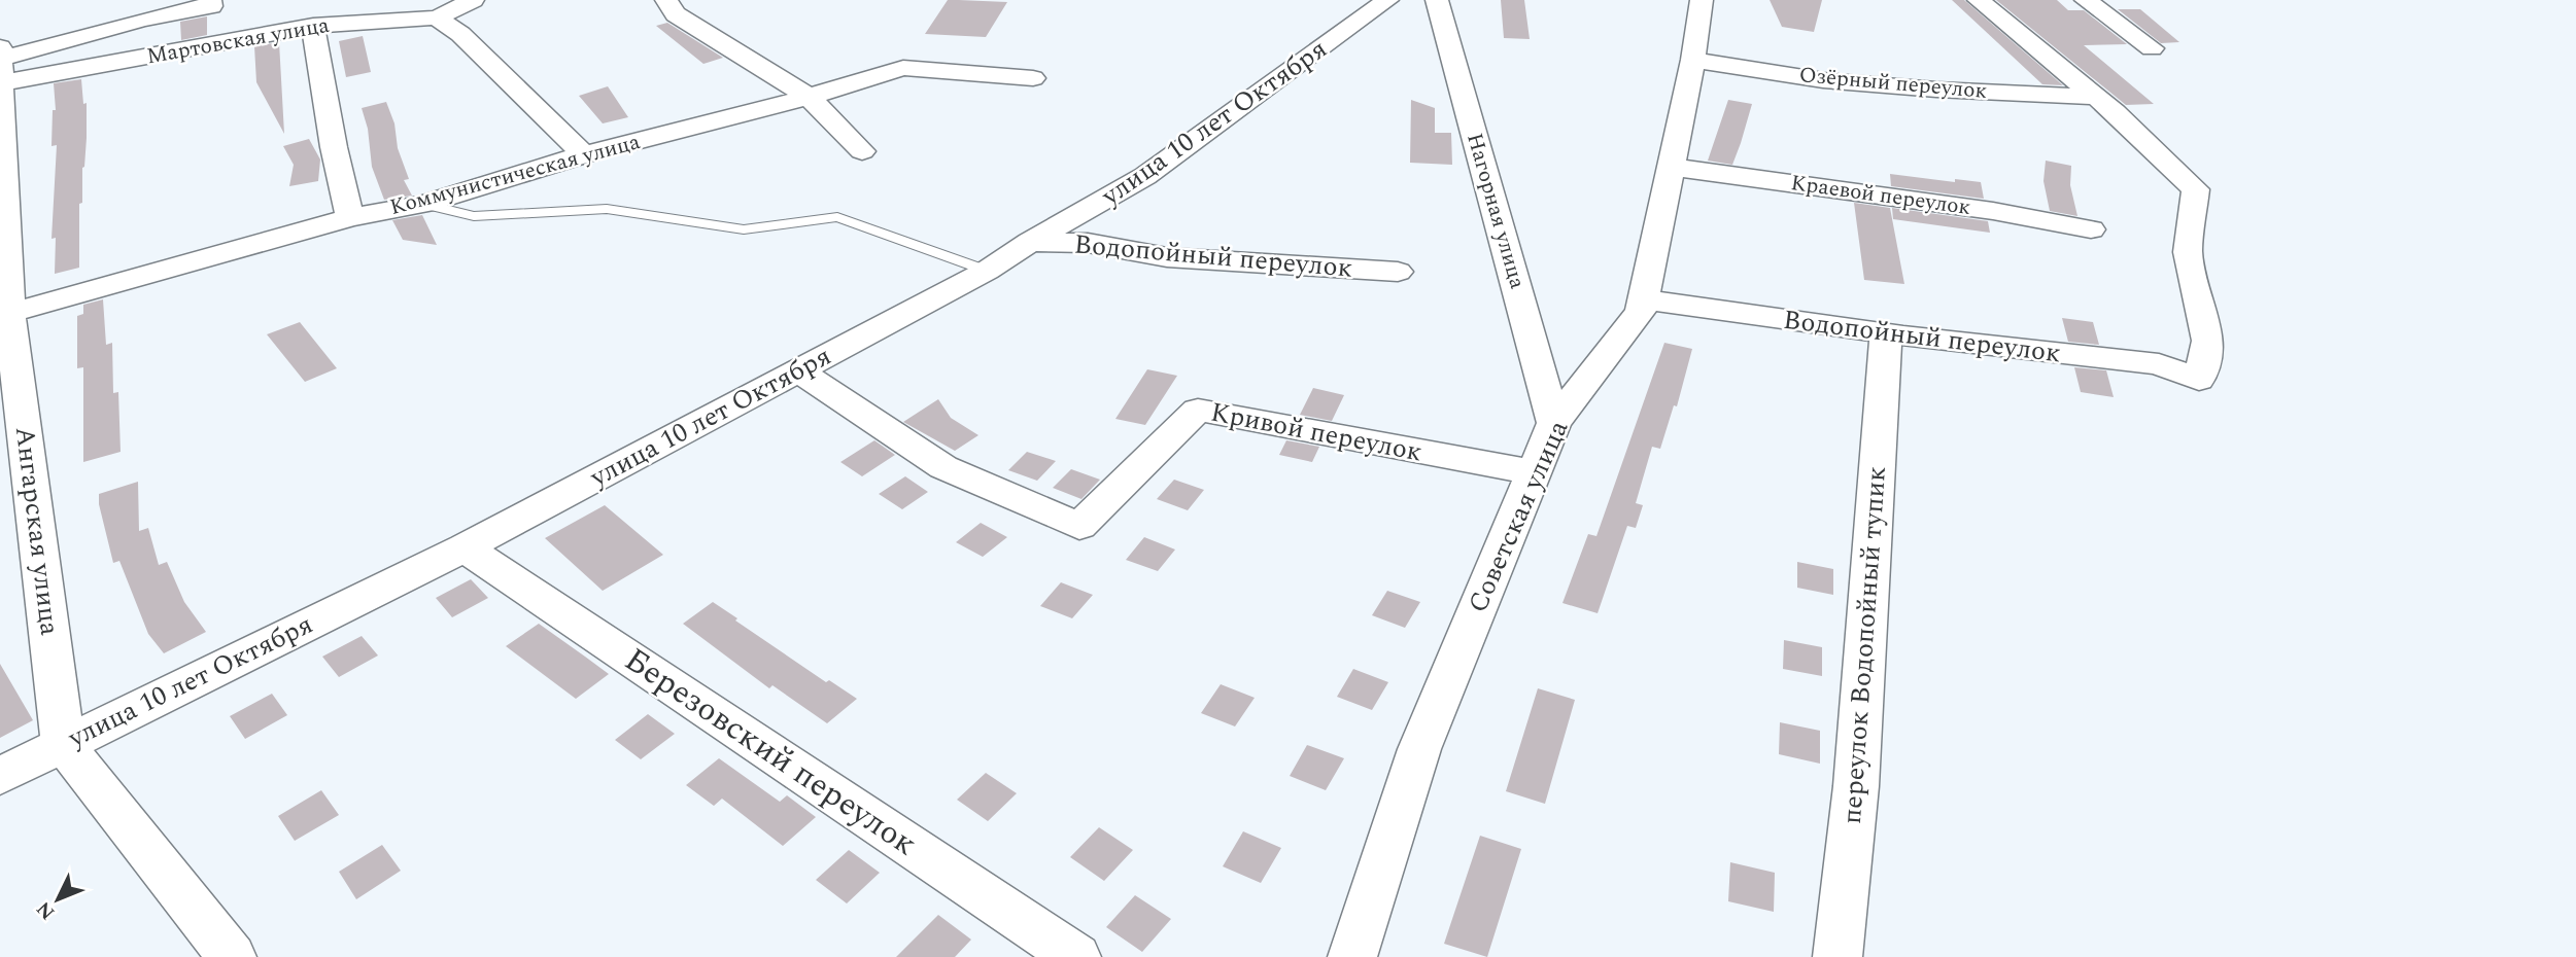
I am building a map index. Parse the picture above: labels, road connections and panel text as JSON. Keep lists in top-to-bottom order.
{
  "streets": {
    "street": [
      "Мартовская улица",
      "Озёрный переулок",
      "улица 10 лет Октября",
      "Коммунистическая улица",
      "Краевой переулок",
      "Нагорная улица",
      "Водопойный переулок",
      "Кривой переулок",
      "Советская улица",
      "Ангарская улица",
      "переулок Водопойный тупик",
      "Березовский переулок"
    ]
  },
  "crossings": [
    ["Мартовская улица", "Ангарская улица"],
    ["Озёрный переулок", "Водопойный переулок"],
    ["Озёрный переулок", "Советская улица"],
    ["улица 10 лет Октября", "Водопойный переулок"],
    ["улица 10 лет Октября", "Кривой переулок"],
    ["улица 10 лет Октября", "Ангарская улица"],
    ["улица 10 лет Октября", "Березовский переулок"],
    ["Коммунистическая улица", "Ангарская улица"],
    ["Краевой переулок", "Советская улица"],
    ["Нагорная улица", "Советская улица"],
    ["Водопойный переулок", "Советская улица"],
    ["Водопойный переулок", "переулок Водопойный тупик"],
    ["Кривой переулок", "Советская улица"]
  ],
  "north": "bottom left"
}
